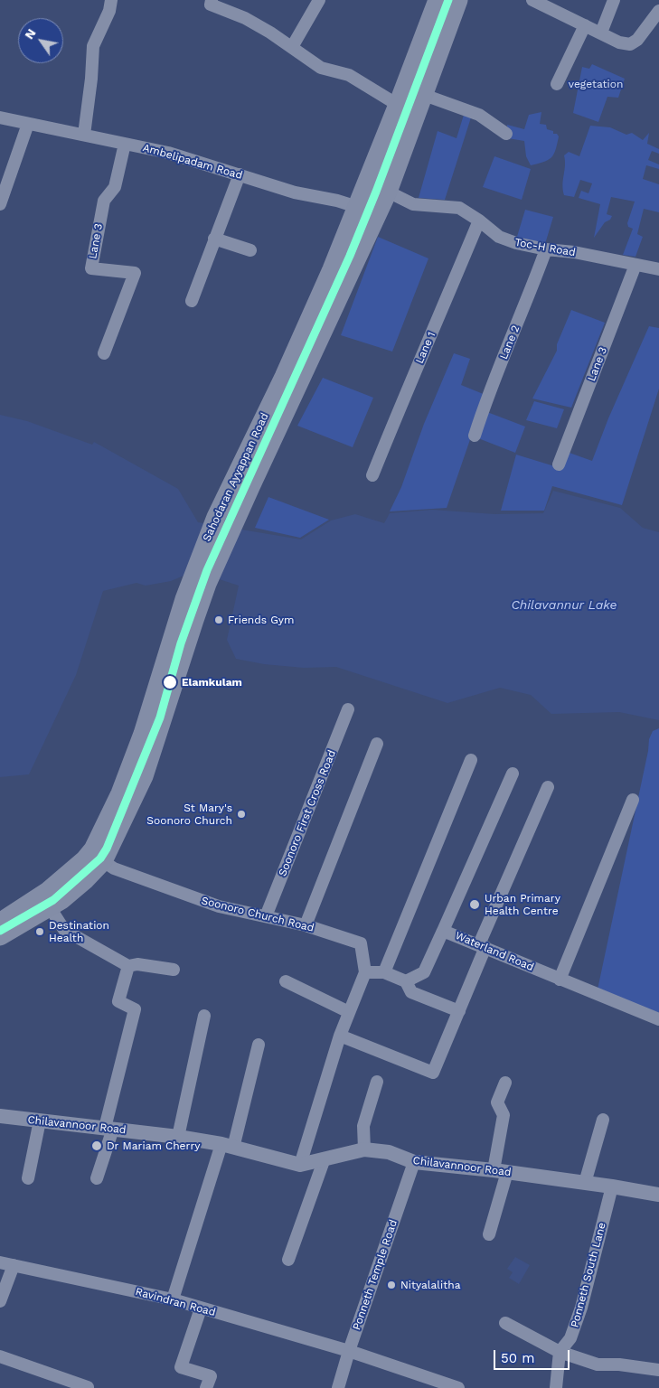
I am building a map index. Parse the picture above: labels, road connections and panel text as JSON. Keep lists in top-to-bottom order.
{
  "streets": {
    "main road": ["Sahodaran Ayyappan Road"],
    "street": [
      "Ambelipadam Road",
      "Lane 3",
      "Toc-H Road",
      "Lane 2",
      "Lane 1",
      "Soonoro First Cross Road",
      "Soonoro Church Road",
      "Waterland Road",
      "Chilavannoor Road",
      "Ponneth Temple Road",
      "Ponneth South Lane",
      "Ravindran Road"
    ]
  },
  "crossings": [
    ["Ambelipadam Road", "Lane 3"],
    ["Ambelipadam Road", "Sahodaran Ayyappan Road"],
    ["Lane 3", "Toc-H Road"],
    ["Toc-H Road", "Lane 2"],
    ["Toc-H Road", "Lane 1"],
    ["Toc-H Road", "Sahodaran Ayyappan Road"],
    ["Sahodaran Ayyappan Road", "Soonoro Church Road"],
    ["Soonoro First Cross Road", "Soonoro Church Road"],
    ["Chilavannoor Road", "Ponneth Temple Road"],
    ["Chilavannoor Road", "Ponneth South Lane"],
    ["Ponneth Temple Road", "Ravindran Road"]
  ],
  "water": ["Chilavannur Lake"],
  "parks": ["vegetation"],
  "places": [
    "Friends Gym",
    "Elamkulam",
    "St Mary's Soonoro Church",
    "Urban Primary Health Centre",
    "Destination Health",
    "Dr Mariam Cherry",
    "Nityalalitha"
  ],
  "scale_bar": "50 m",
  "north": "top left"
}
